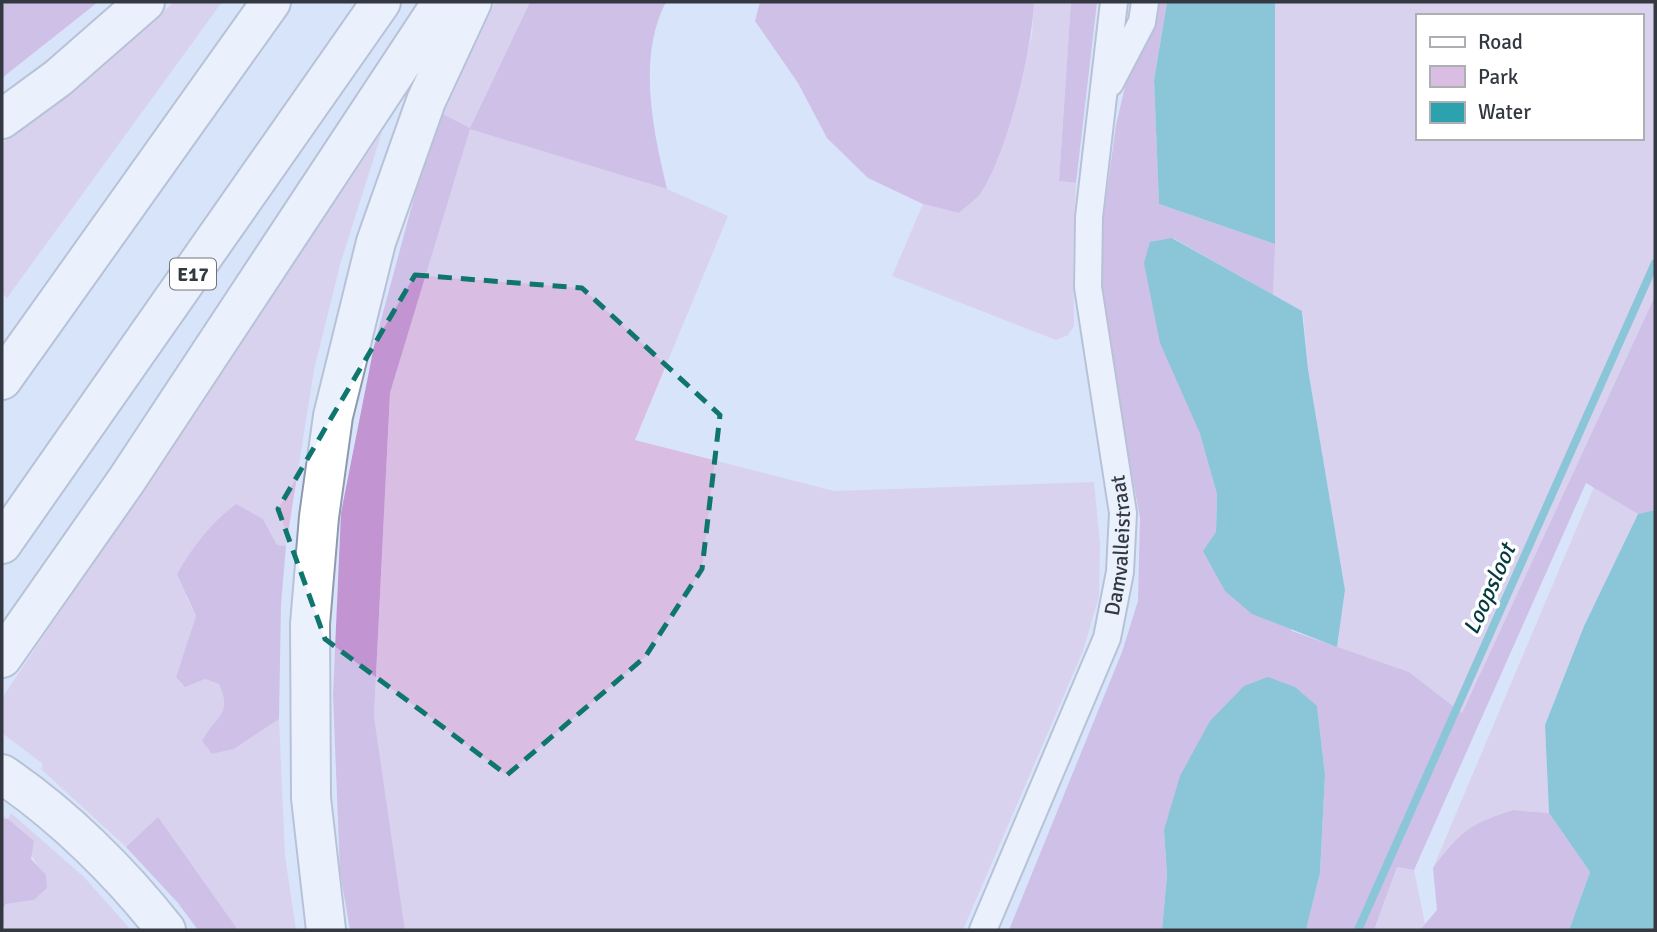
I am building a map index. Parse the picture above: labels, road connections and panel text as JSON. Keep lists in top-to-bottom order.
{
  "streets": {
    "highway": ["E17"],
    "street": ["Damvalleistraat"]
  },
  "water": ["Loopsloot"],
  "legend": ["Road", "Park", "Water"]
}
